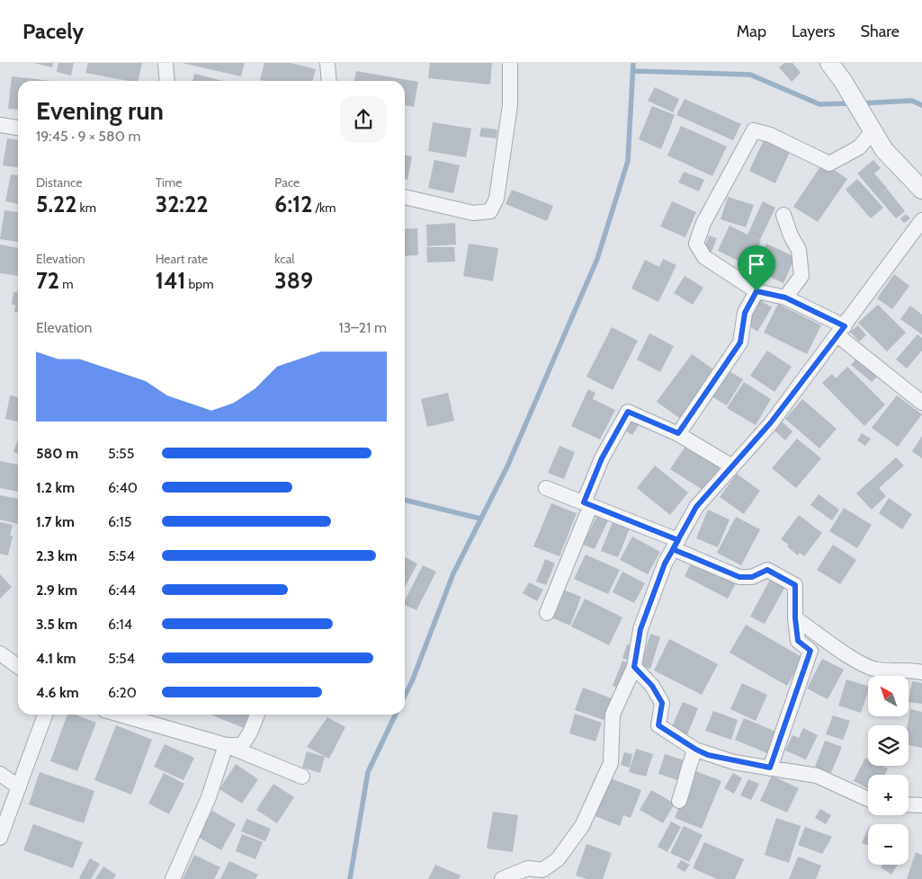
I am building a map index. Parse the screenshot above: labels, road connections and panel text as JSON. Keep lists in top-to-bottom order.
{
  "north": "top left",
  "page": {
    "header": "Pacely",
    "nav": ["Map", "Layers", "Share"],
    "heading": ["Evening run", "19:45 · 9 × 580 m"],
    "stats": [
      ["Distance", "5.22 km"],
      ["Time", "32:22"],
      ["Pace", "6:12 /km"],
      ["Elevation", "72 m"],
      ["Heart rate", "141 bpm"],
      ["kcal", "389"]
    ],
    "chart": ["Elevation", "13–21 m"],
    "list": [
      {
        "name": "580 m",
        "note": "5:55"
      },
      {
        "name": "1.2 km",
        "note": "6:40"
      },
      {
        "name": "1.7 km",
        "note": "6:15"
      },
      {
        "name": "2.3 km",
        "note": "5:54"
      },
      {
        "name": "2.9 km",
        "note": "6:44"
      },
      {
        "name": "3.5 km",
        "note": "6:14"
      },
      {
        "name": "4.1 km",
        "note": "5:54"
      },
      {
        "name": "4.6 km",
        "note": "6:20"
      }
    ],
    "map_buttons": ["+", "−"]
  }
}
